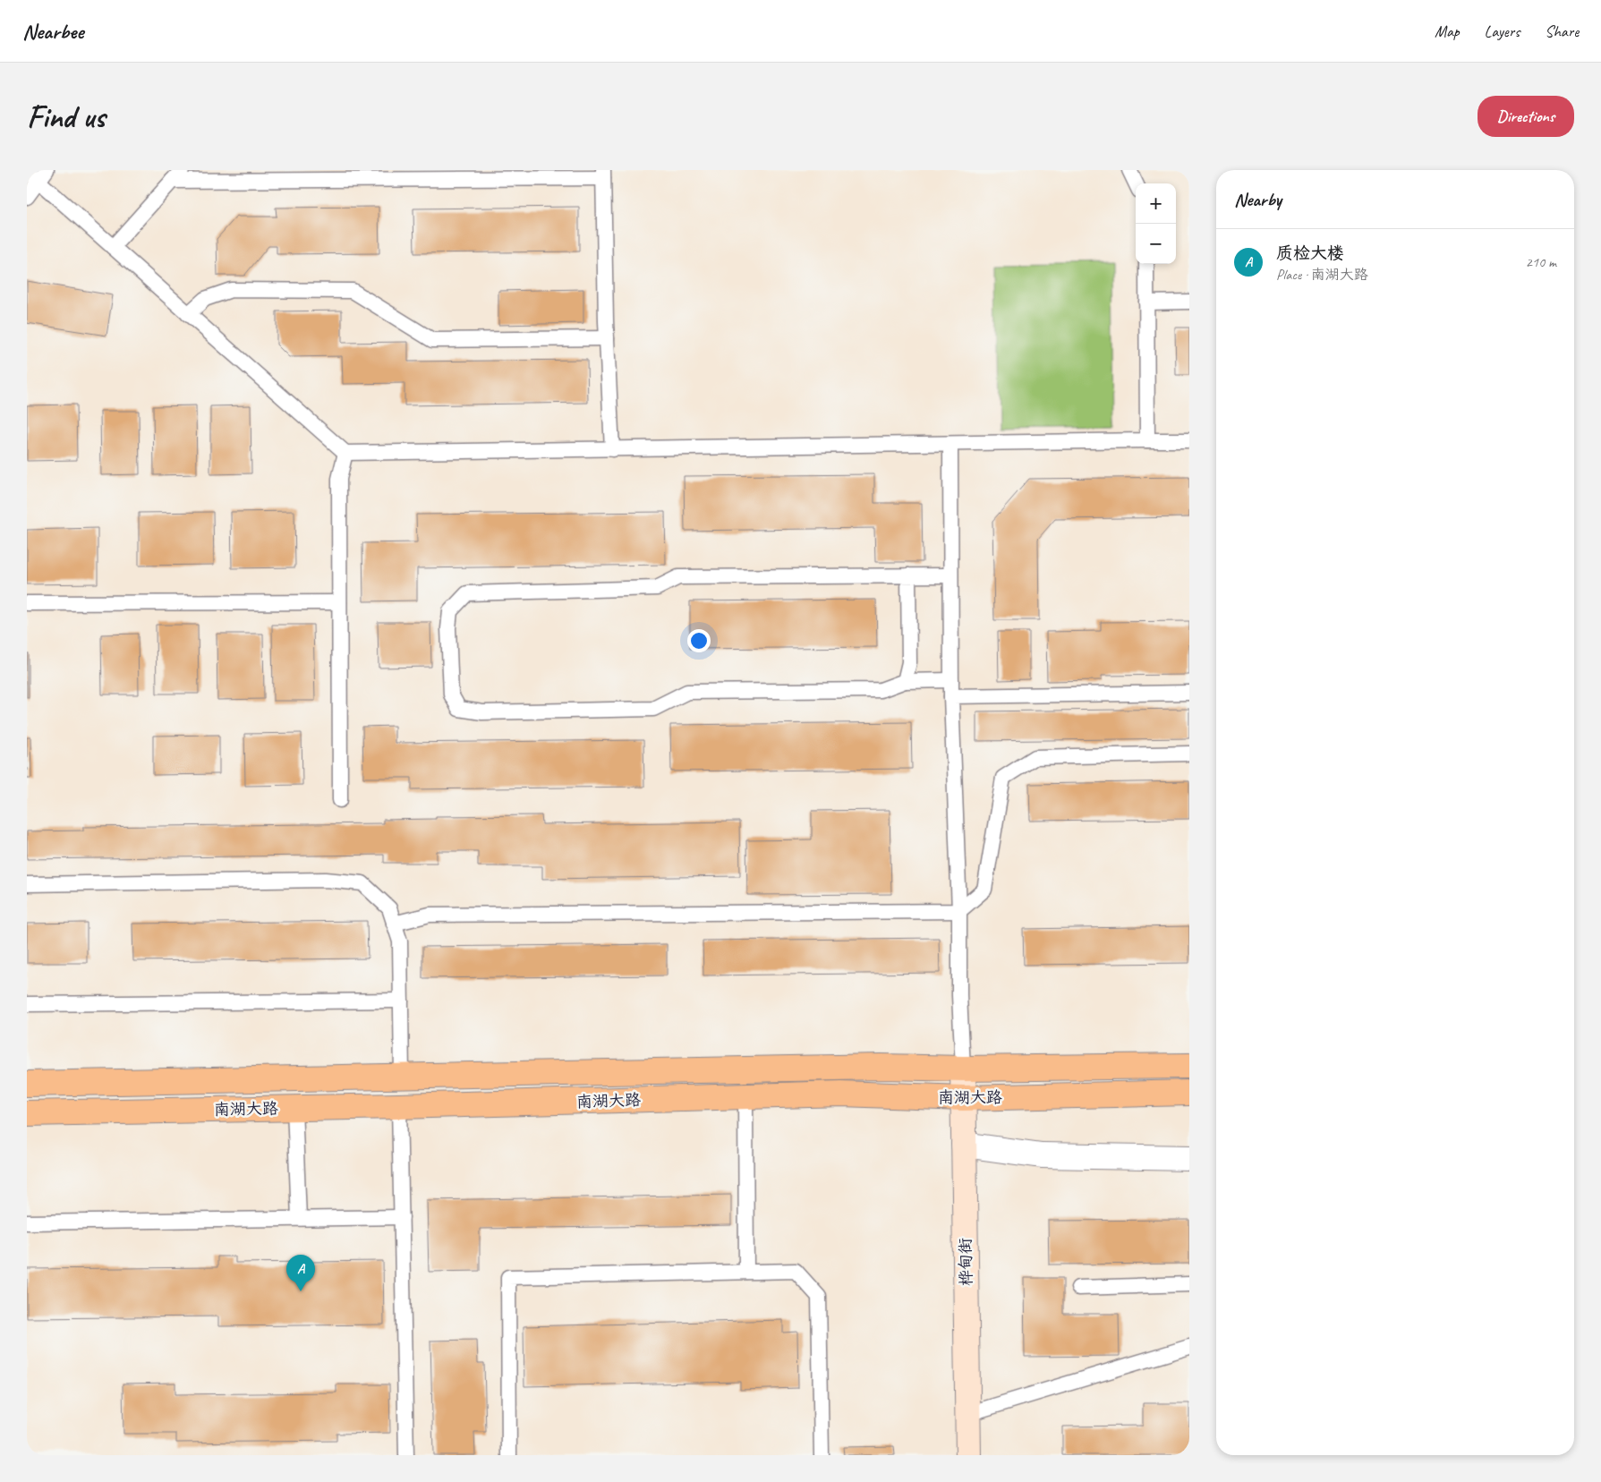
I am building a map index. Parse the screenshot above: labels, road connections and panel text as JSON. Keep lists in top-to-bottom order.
{
  "streets": {
    "main road": ["南湖大路"],
    "street": ["桦甸街"]
  },
  "crossings": [
    ["南湖大路", "桦甸街"]
  ],
  "page": {
    "header": "Nearbee",
    "nav": ["Map", "Layers", "Share"],
    "buttons": "Directions",
    "title": "Find us",
    "heading": "Nearby",
    "map_buttons": ["+", "−"],
    "list": [
      {
        "mark": "A",
        "name": "质检大楼",
        "note": "Place · 南湖大路",
        "value": "210 m"
      }
    ],
    "pins": "A"
  }
}
